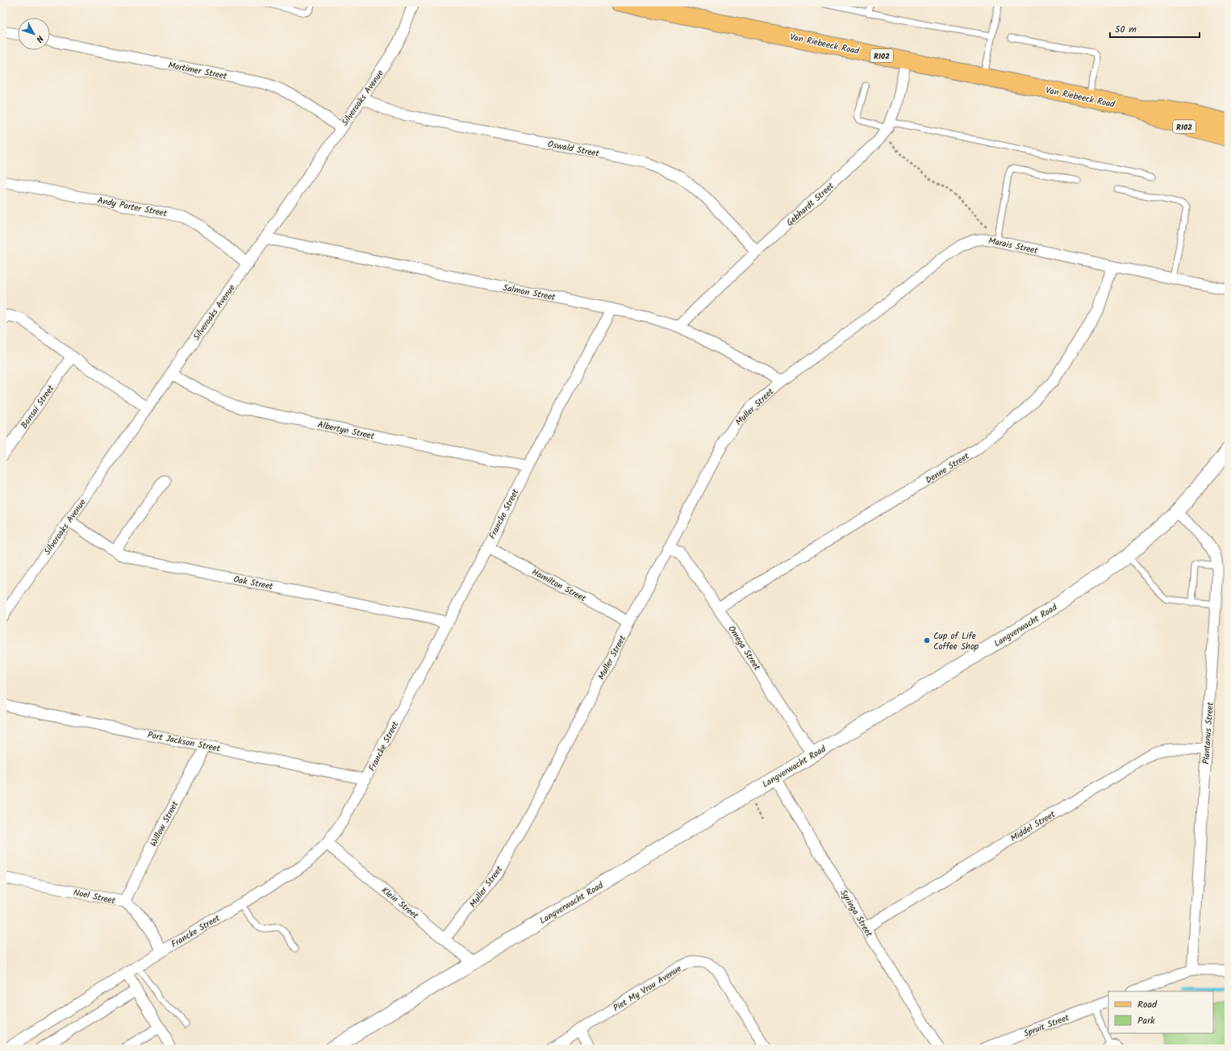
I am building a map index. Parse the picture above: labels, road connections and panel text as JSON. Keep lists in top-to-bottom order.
{
  "streets": {
    "main road": ["Van Riebeeck Road", "R102"],
    "street": [
      "Mortimer Street",
      "Silveroaks Avenue",
      "Oswald Street",
      "Gebhardt Street",
      "Andy Porter Street",
      "Marais Street",
      "Salmon Street",
      "Bonsai Street",
      "Muller Street",
      "Albertyn Street",
      "Denne Street",
      "Francke Street",
      "Oak Street",
      "Hamilton Street",
      "Langverwacht Road",
      "Omega Street",
      "Plantanus Street",
      "Port Jackson Street",
      "Willow Street",
      "Middel Street",
      "Noel Street",
      "Klein Street",
      "Syringa Street",
      "Piet My Vrou Avenue",
      "Spruit Street"
    ]
  },
  "crossings": [
    ["Van Riebeeck Road", "Gebhardt Street"],
    ["Mortimer Street", "Silveroaks Avenue"],
    ["Silveroaks Avenue", "Oswald Street"],
    ["Silveroaks Avenue", "Andy Porter Street"],
    ["Silveroaks Avenue", "Salmon Street"],
    ["Silveroaks Avenue", "Albertyn Street"],
    ["Silveroaks Avenue", "Oak Street"],
    ["Oswald Street", "Gebhardt Street"],
    ["Gebhardt Street", "Salmon Street"],
    ["Marais Street", "Salmon Street"],
    ["Marais Street", "Muller Street"],
    ["Marais Street", "Denne Street"],
    ["Salmon Street", "Muller Street"],
    ["Salmon Street", "Francke Street"],
    ["Muller Street", "Hamilton Street"],
    ["Muller Street", "Omega Street"],
    ["Muller Street", "Klein Street"],
    ["Albertyn Street", "Francke Street"],
    ["Denne Street", "Omega Street"],
    ["Francke Street", "Oak Street"],
    ["Francke Street", "Hamilton Street"],
    ["Francke Street", "Port Jackson Street"],
    ["Francke Street", "Noel Street"],
    ["Francke Street", "Klein Street"],
    ["Langverwacht Road", "Omega Street"],
    ["Langverwacht Road", "Plantanus Street"],
    ["Langverwacht Road", "Klein Street"],
    ["Langverwacht Road", "Syringa Street"],
    ["Plantanus Street", "Middel Street"],
    ["Port Jackson Street", "Willow Street"],
    ["Willow Street", "Noel Street"],
    ["Middel Street", "Syringa Street"]
  ],
  "places": ["Cup of Life Coffee Shop"],
  "legend": ["Road", "Park"],
  "scale_bar": "50 m",
  "north": "bottom right"
}
